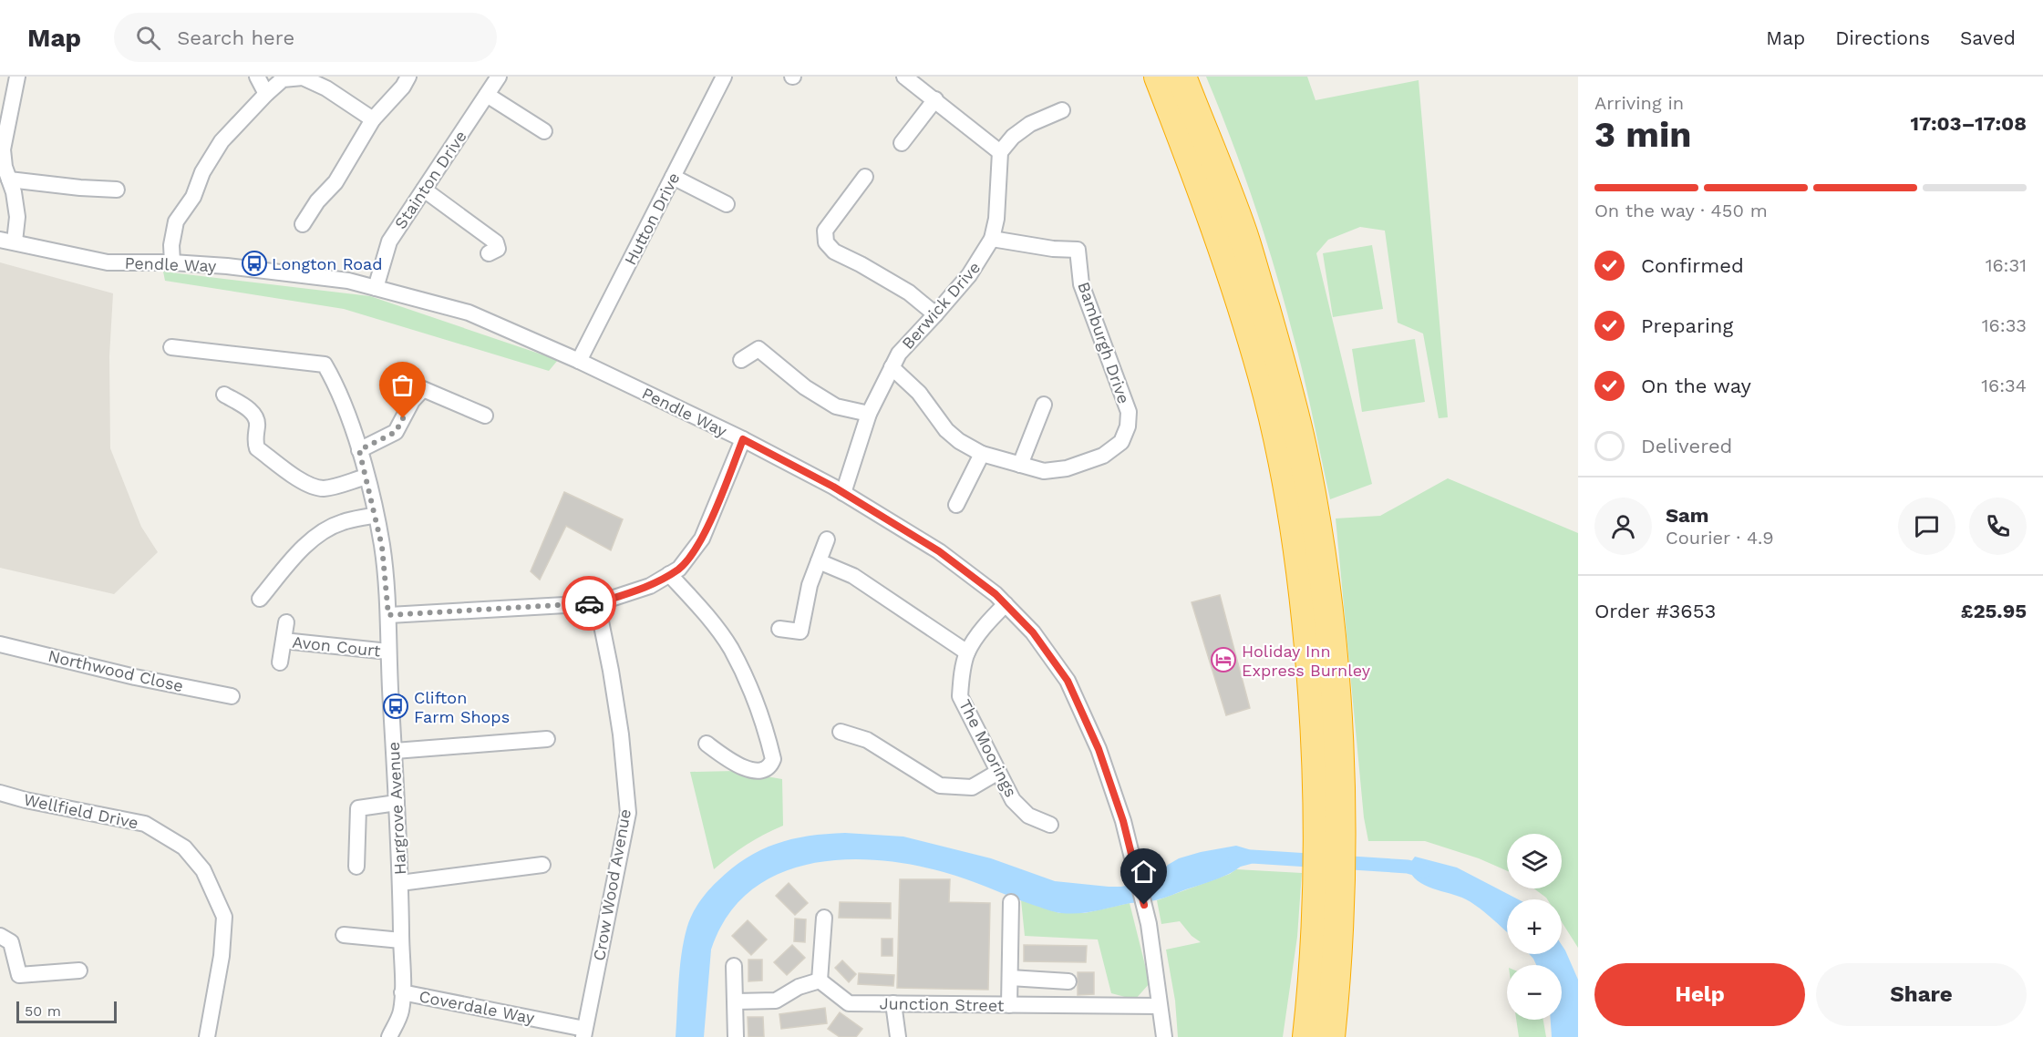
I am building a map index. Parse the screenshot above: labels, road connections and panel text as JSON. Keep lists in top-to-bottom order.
{
  "streets": {
    "street": [
      "Stainton Drive",
      "Hutton Drive",
      "Pendle Way",
      "Berwick Drive",
      "Bamburgh Drive",
      "Avon Court",
      "Northwood Close",
      "The Moorings",
      "Hargrove Avenue",
      "Wellfield Drive",
      "Crow Wood Avenue",
      "Junction Street",
      "Coverdale Way"
    ]
  },
  "crossings": [
    ["Stainton Drive", "Pendle Way"],
    ["Hutton Drive", "Pendle Way"],
    ["Pendle Way", "Berwick Drive"],
    ["Pendle Way", "The Moorings"],
    ["Pendle Way", "Junction Street"],
    ["Berwick Drive", "Bamburgh Drive"],
    ["Avon Court", "Hargrove Avenue"],
    ["Hargrove Avenue", "Coverdale Way"],
    ["Crow Wood Avenue", "Coverdale Way"]
  ],
  "places": {
    "bus stop": ["Longton Road", "Clifton Farm Shops"],
    "hotel": ["Holiday Inn Express Burnley"]
  },
  "scale_bar": "50 m",
  "page": {
    "header": "Map",
    "search": "Search here",
    "nav": ["Map", "Directions", "Saved"],
    "heading": ["3 min", "Arriving in", "17:03–17:08"],
    "panel": [
      "Sam",
      "Courier · 4.9",
      "Order #3653",
      "£25.95"
    ],
    "bar": "On the way · 450 m",
    "list": [
      ["Confirmed", "16:31"],
      ["Preparing", "16:33"],
      ["On the way", "16:34"],
      "Delivered"
    ],
    "map_buttons": ["+", "−"],
    "buttons": ["Help", "Share"],
    "scale": "50 m"
  }
}
